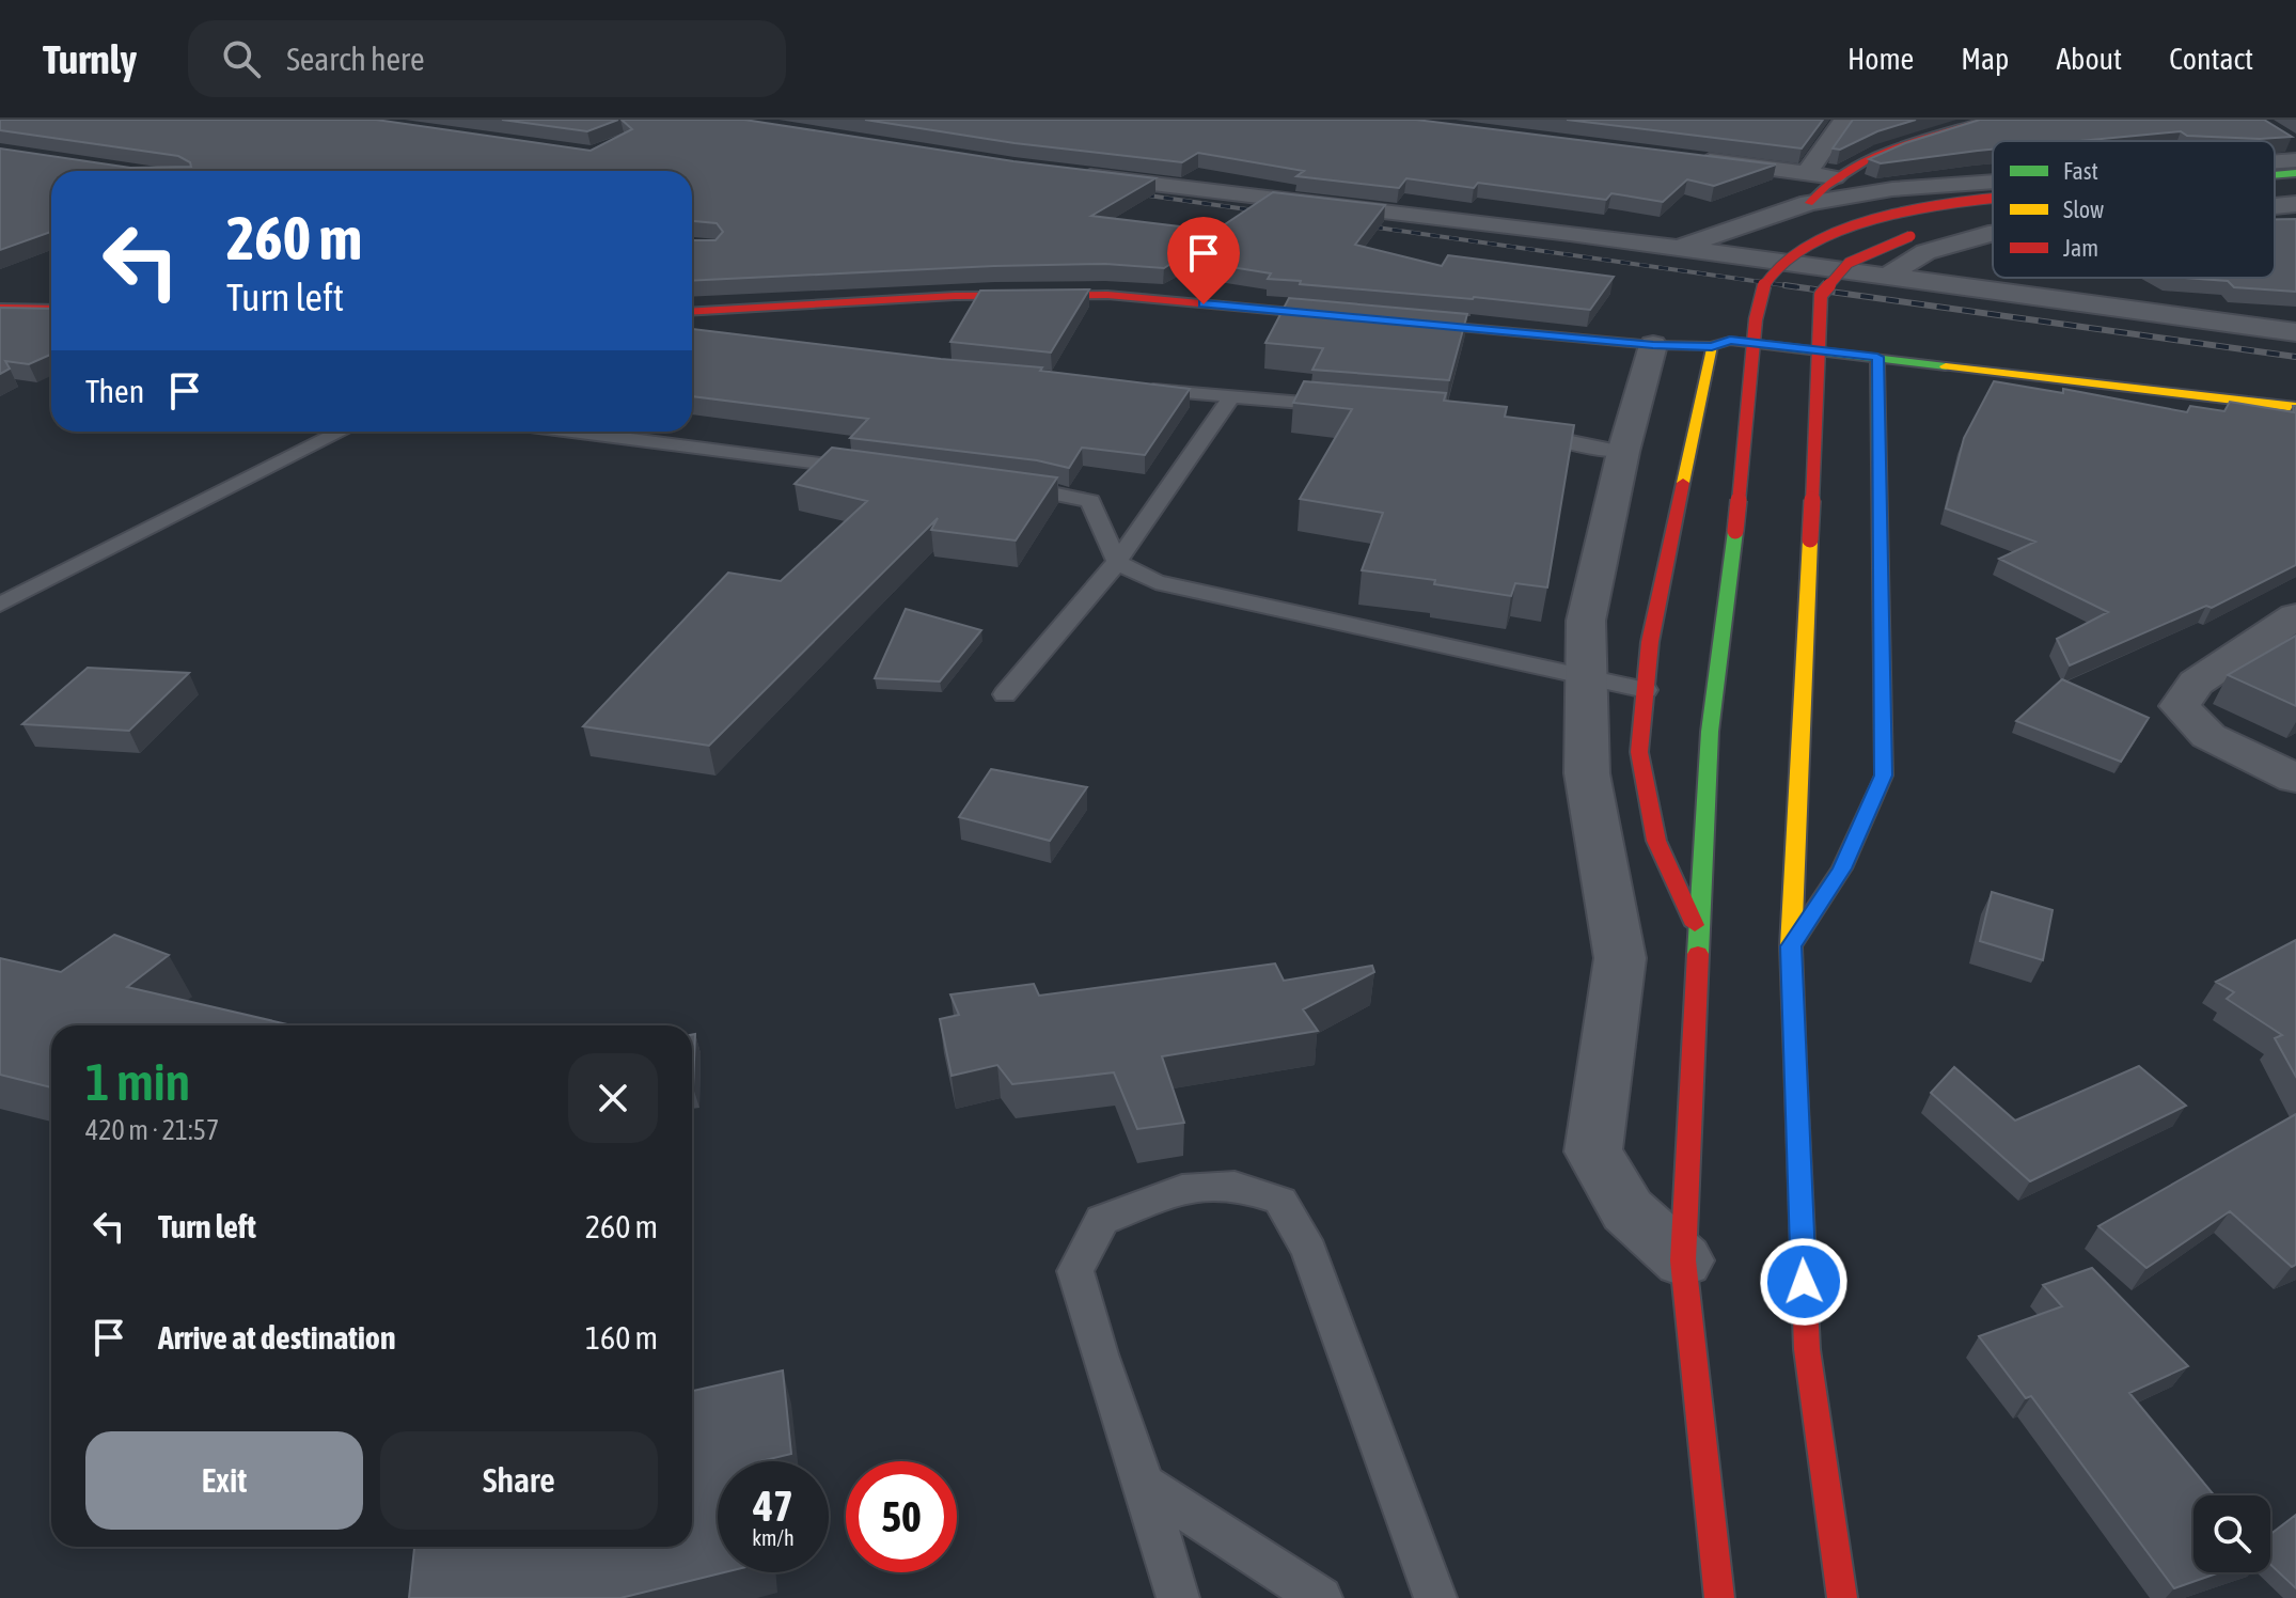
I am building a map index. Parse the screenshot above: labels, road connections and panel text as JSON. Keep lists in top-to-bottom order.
{
  "legend": ["Fast", "Slow", "Jam"],
  "page": {
    "header": "Turnly",
    "search": "Search here",
    "nav": [
      "Home",
      "Map",
      "About",
      "Contact"
    ],
    "turn": ["260 m", "Turn left"],
    "then": "Then",
    "heading": ["1 min", "420 m · 21:57"],
    "list": [
      {
        "name": "Turn left",
        "value": "260 m"
      },
      {
        "name": "Arrive at destination",
        "value": "160 m"
      }
    ],
    "buttons": ["Exit", "Share"],
    "speed": "47 km/h",
    "limit": "50"
  }
}
